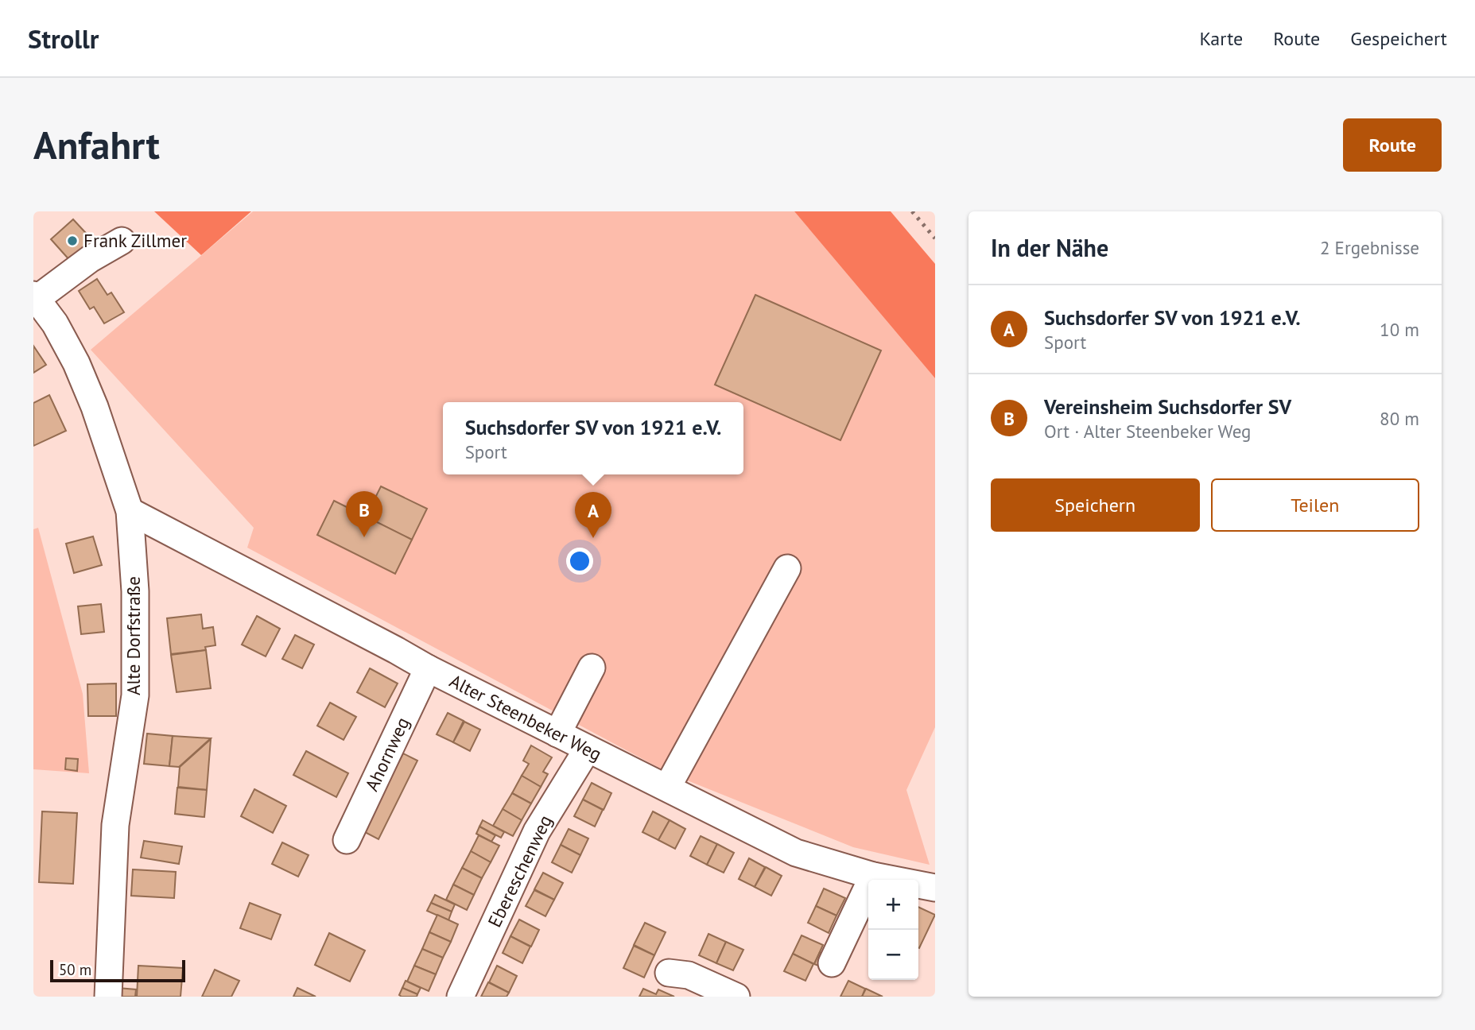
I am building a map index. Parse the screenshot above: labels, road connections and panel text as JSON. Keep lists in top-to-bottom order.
{
  "streets": {
    "street": [
      "Alte Dorfstraße",
      "Alter Steenbeker Weg",
      "Ahornweg",
      "Ebereschenweg"
    ]
  },
  "crossings": [
    ["Alte Dorfstraße", "Alter Steenbeker Weg"],
    ["Alter Steenbeker Weg", "Ahornweg"],
    ["Alter Steenbeker Weg", "Ebereschenweg"]
  ],
  "places": ["Frank Zillmer"],
  "scale_bar": "50 m",
  "page": {
    "header": "Strollr",
    "nav": ["Karte", "Route", "Gespeichert"],
    "buttons": [
      "Route",
      ["Speichern", "Teilen"]
    ],
    "title": "Anfahrt",
    "heading": ["In der Nähe", "2 Ergebnisse"],
    "list": [
      {
        "mark": "A",
        "name": "Suchsdorfer SV von 1921 e.V.",
        "note": "Sport",
        "value": "10 m"
      },
      {
        "mark": "B",
        "name": "Vereinsheim Suchsdorfer SV",
        "note": "Ort · Alter Steenbeker Weg",
        "value": "80 m"
      }
    ],
    "popup": ["Suchsdorfer SV von 1921 e.V.", "Sport"],
    "pins": ["B", "A"],
    "map_buttons": ["+", "−"],
    "scale": "50 m"
  }
}
